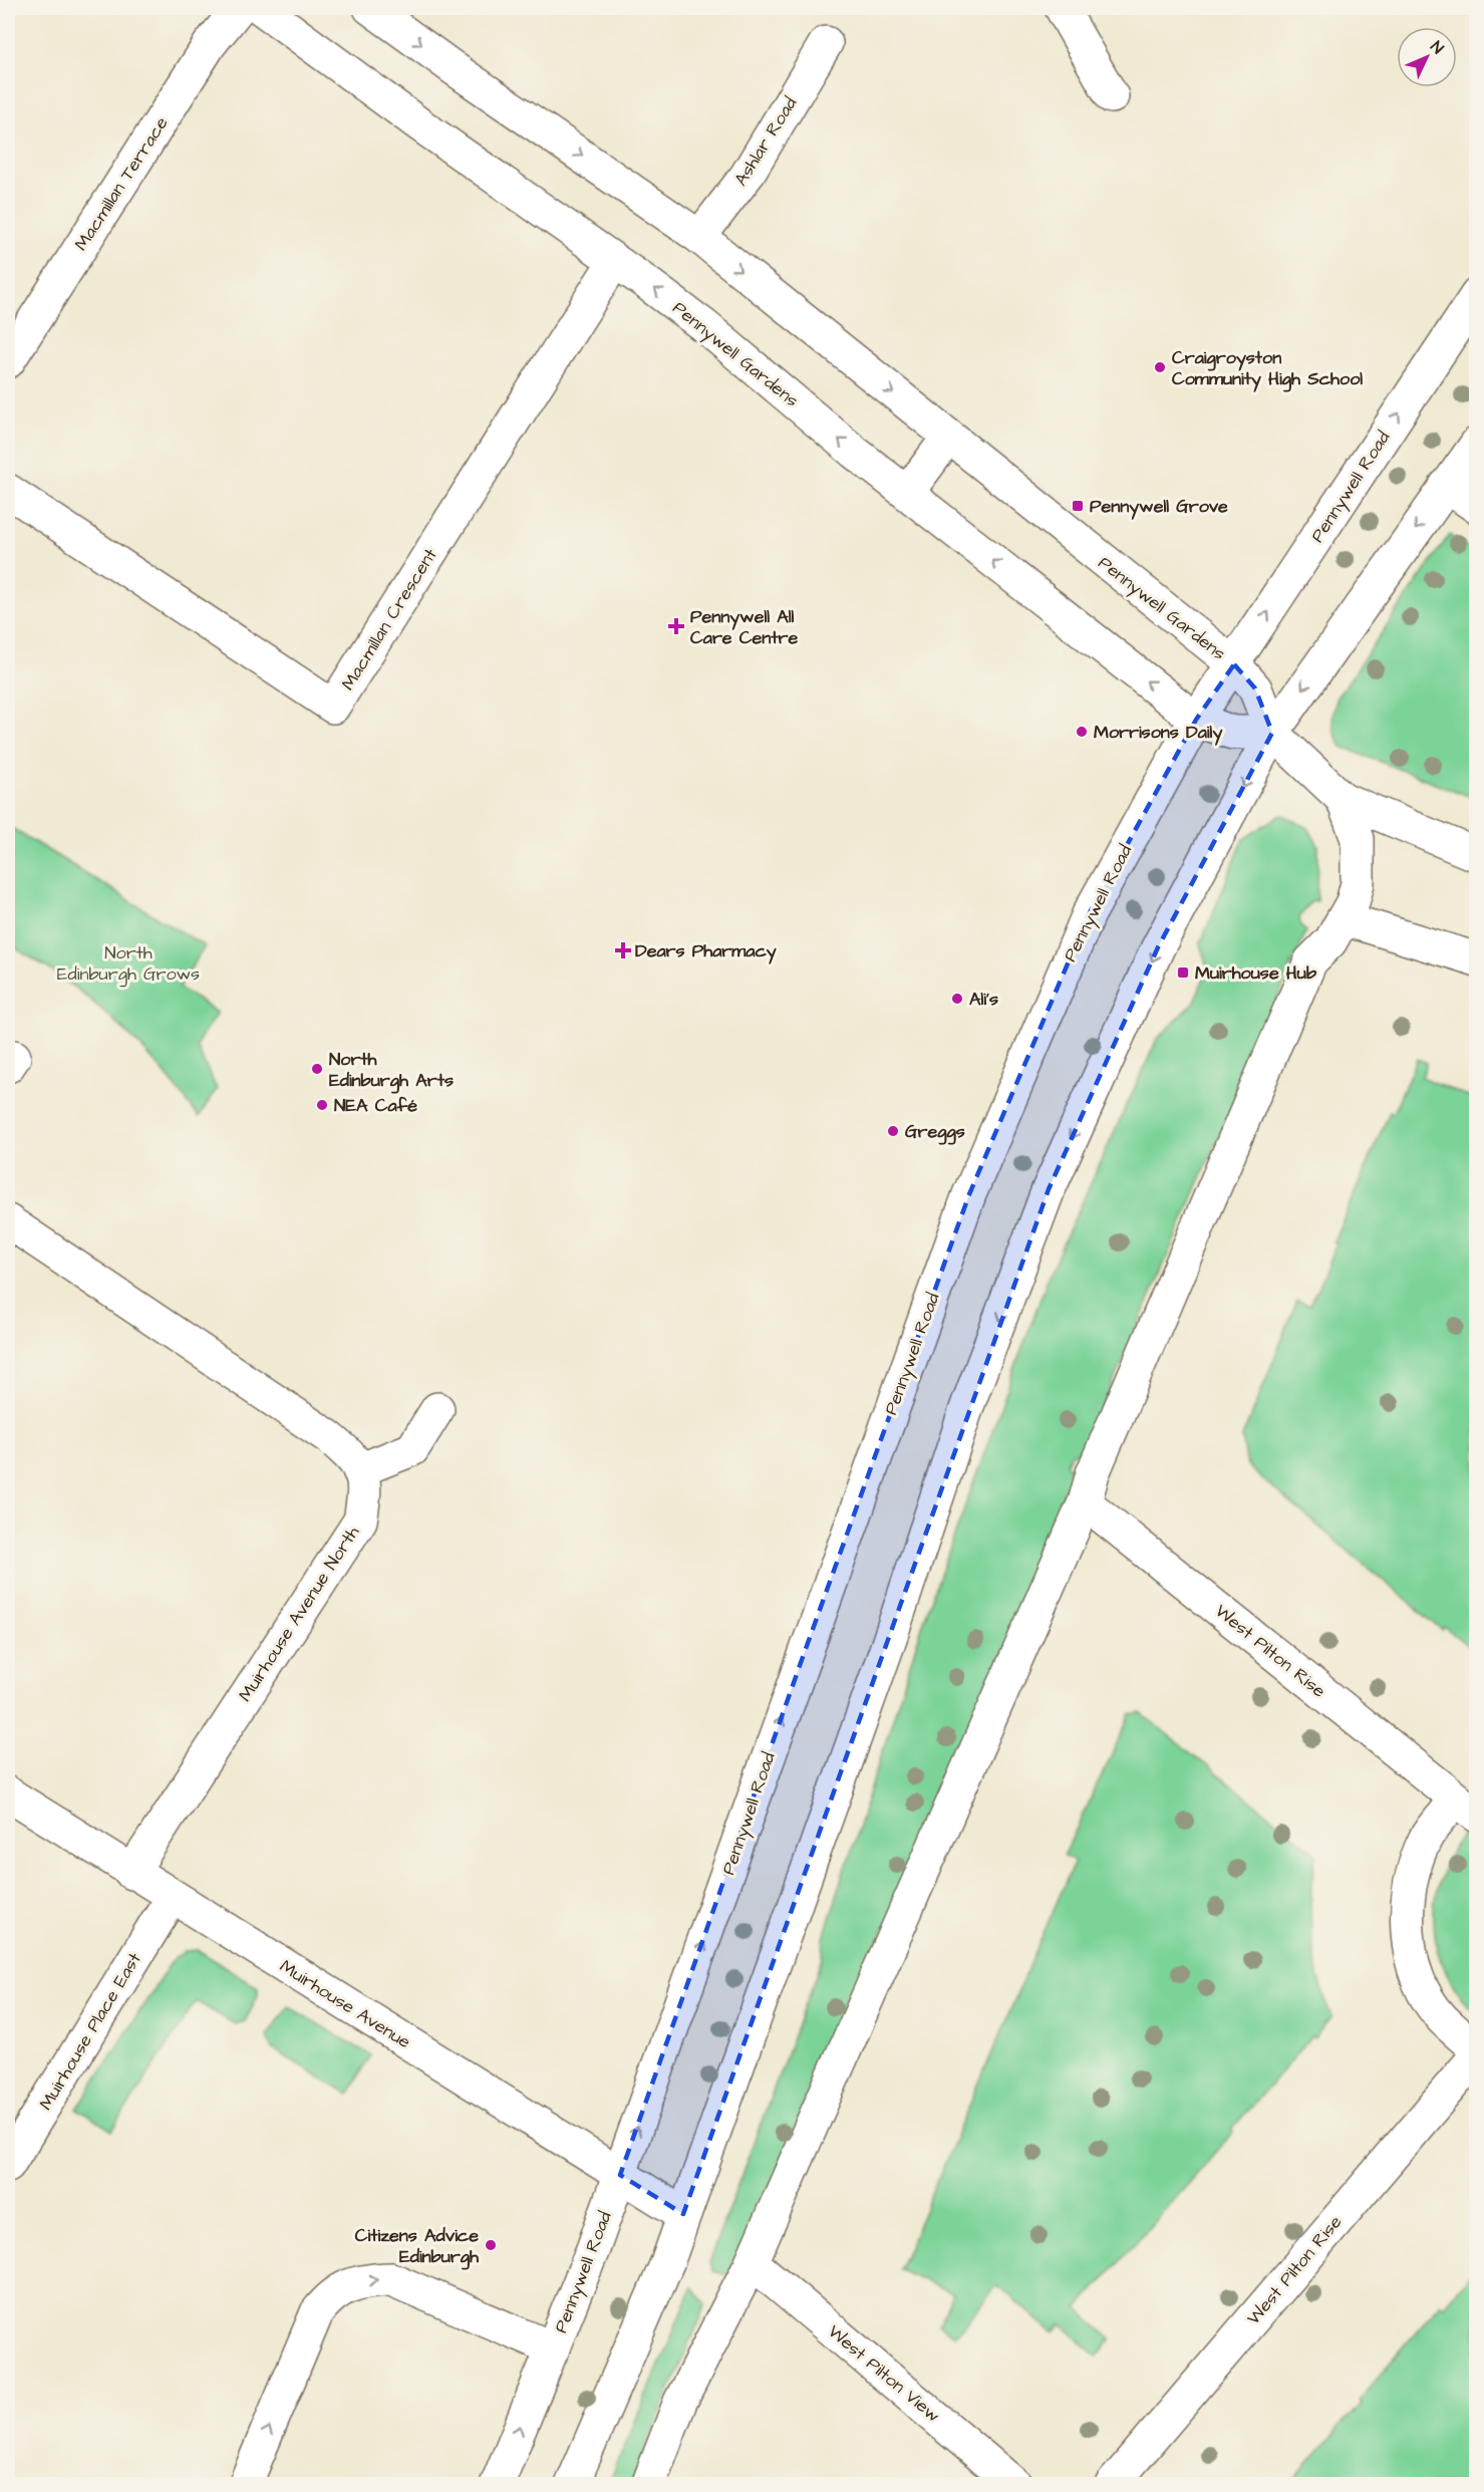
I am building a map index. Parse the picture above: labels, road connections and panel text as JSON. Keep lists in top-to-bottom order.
{
  "streets": {
    "street": [
      "Ashlar Road",
      "Macmillan Terrace",
      "Pennywell Gardens",
      "Pennywell Road",
      "Macmillan Crescent",
      "Muirhouse Avenue North",
      "West Pilton Rise",
      "Muirhouse Avenue",
      "Muirhouse Place East",
      "West Pilton View"
    ]
  },
  "crossings": [
    ["Ashlar Road", "Pennywell Gardens"],
    ["Pennywell Gardens", "Pennywell Road"],
    ["Pennywell Gardens", "Macmillan Crescent"],
    ["Pennywell Road", "Muirhouse Avenue"],
    ["Muirhouse Avenue North", "Muirhouse Avenue"],
    ["Muirhouse Avenue", "Muirhouse Place East"]
  ],
  "parks": ["North Edinburgh Grows"],
  "places": {
    "other": [
      "Craigroyston Community High School",
      "Morrisons Daily",
      "Ali's",
      "North Edinburgh Arts",
      "NEA Café",
      "Greggs",
      "Citizens Advice Edinburgh"
    ],
    "transit": ["Pennywell Grove", "Muirhouse Hub"],
    "health": ["Pennywell All Care Centre", "Dears Pharmacy"]
  },
  "north": "top right"
}
